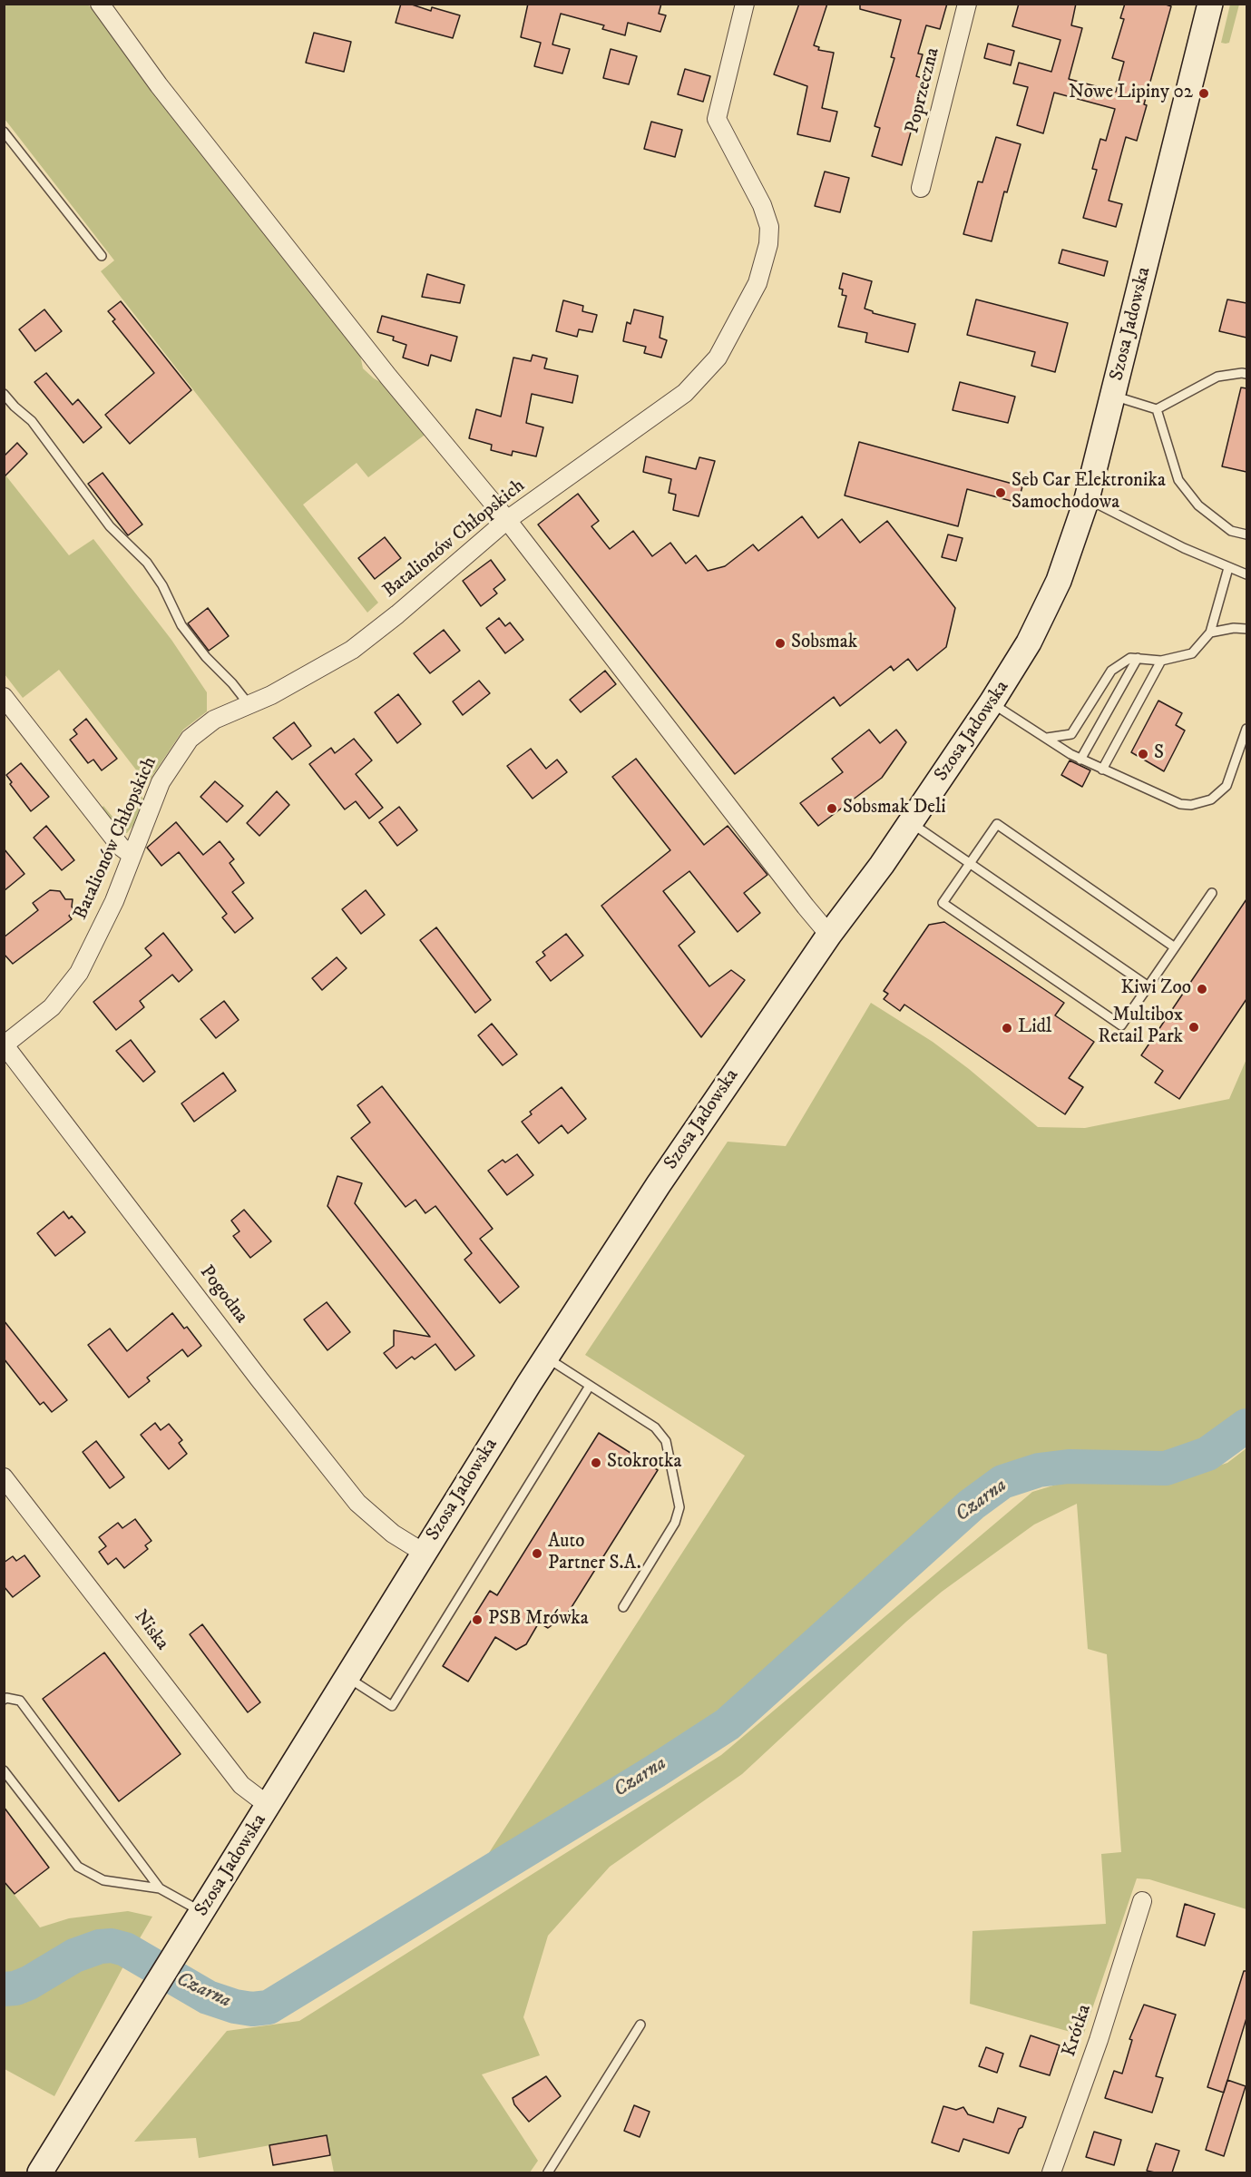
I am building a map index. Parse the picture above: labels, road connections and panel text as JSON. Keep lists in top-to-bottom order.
{
  "streets": {
    "main road": ["Szosa Jadowska"],
    "street": [
      "Poprzeczna",
      "Batalionów Chłopskich",
      "Pogodna",
      "Niska",
      "Krótka"
    ]
  },
  "crossings": [
    ["Szosa Jadowska", "Pogodna"],
    ["Szosa Jadowska", "Niska"],
    ["Batalionów Chłopskich", "Pogodna"]
  ],
  "water": ["Czarna"],
  "places": [
    "Nowe Lipiny 02",
    "Seb Car Elektronika Samochodowa",
    "Sobsmak",
    "S",
    "Sobsmak Deli",
    "Kiwi Zoo",
    "Multibox Retail Park",
    "Lidl",
    "Stokrotka",
    "Auto Partner S.A.",
    "PSB Mrówka"
  ]
}
